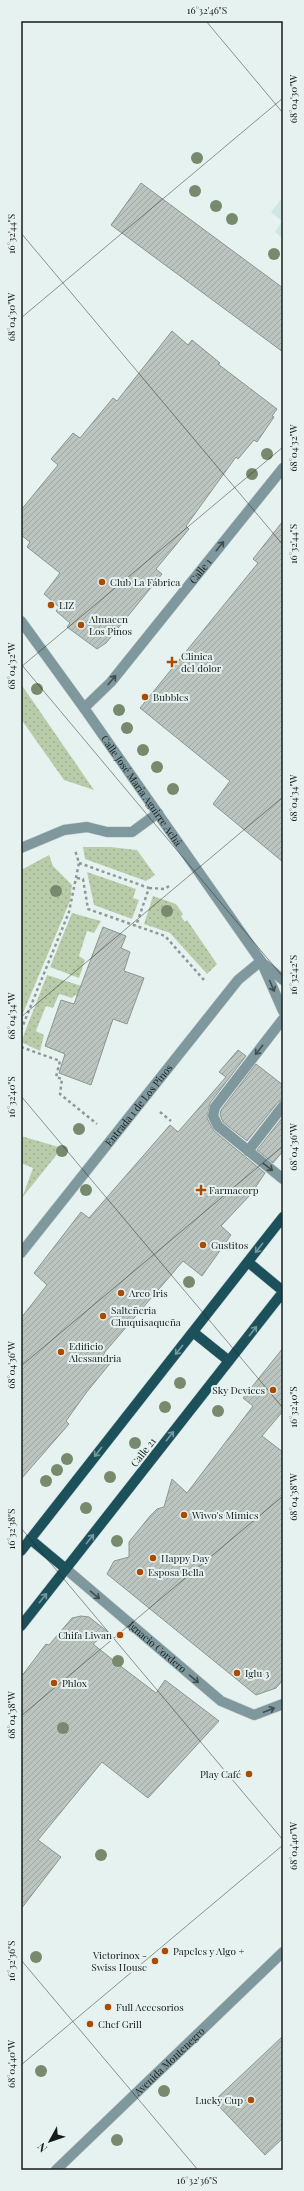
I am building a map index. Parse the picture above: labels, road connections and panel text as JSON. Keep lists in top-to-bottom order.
{
  "streets": {
    "main road": ["Calle 21"],
    "street": [
      "Calle 1",
      "Calle José María Aguirre Achá",
      "Entrada 1 de Los Pinos",
      "Ignacio Cordero",
      "Avenida Montenegro"
    ]
  },
  "crossings": [
    ["Calle 1", "Calle José María Aguirre Achá"],
    ["Calle José María Aguirre Achá", "Entrada 1 de Los Pinos"],
    ["Calle 21", "Ignacio Cordero"]
  ],
  "one_way": ["Calle 1", "Ignacio Cordero"],
  "places": {
    "other": [
      "Club La Fábrica",
      "LIZ",
      "Almacen Los Pinos",
      "Bubbles",
      "Gustitos",
      "Arco Iris",
      "Salteñeria Chuquisaqueña",
      "Edificio Alessandria",
      "Sky Devices",
      "Wiwo's Mimies",
      "Happy Day",
      "Esposa Bella",
      "Chifa Liwan",
      "Iglu 3",
      "Phlox",
      "Play Café",
      "Papeles y Algo +",
      "Victorinox - Swiss House",
      "Full Accesorios",
      "Chef Grill",
      "Lucky Cup"
    ],
    "health": ["Clinica del dolor", "Farmacorp"]
  },
  "north": "bottom left",
  "coordinates": [
    "16°32'46\"S",
    "68°04'30\"W",
    "16°32'44\"S",
    "68°04'32\"W",
    "68°04'34\"W",
    "16°32'42\"S",
    "16°32'40\"S",
    "68°04'36\"W",
    "68°04'38\"W",
    "16°32'38\"S",
    "68°04'40\"W",
    "16°32'36\"S"
  ]
}
